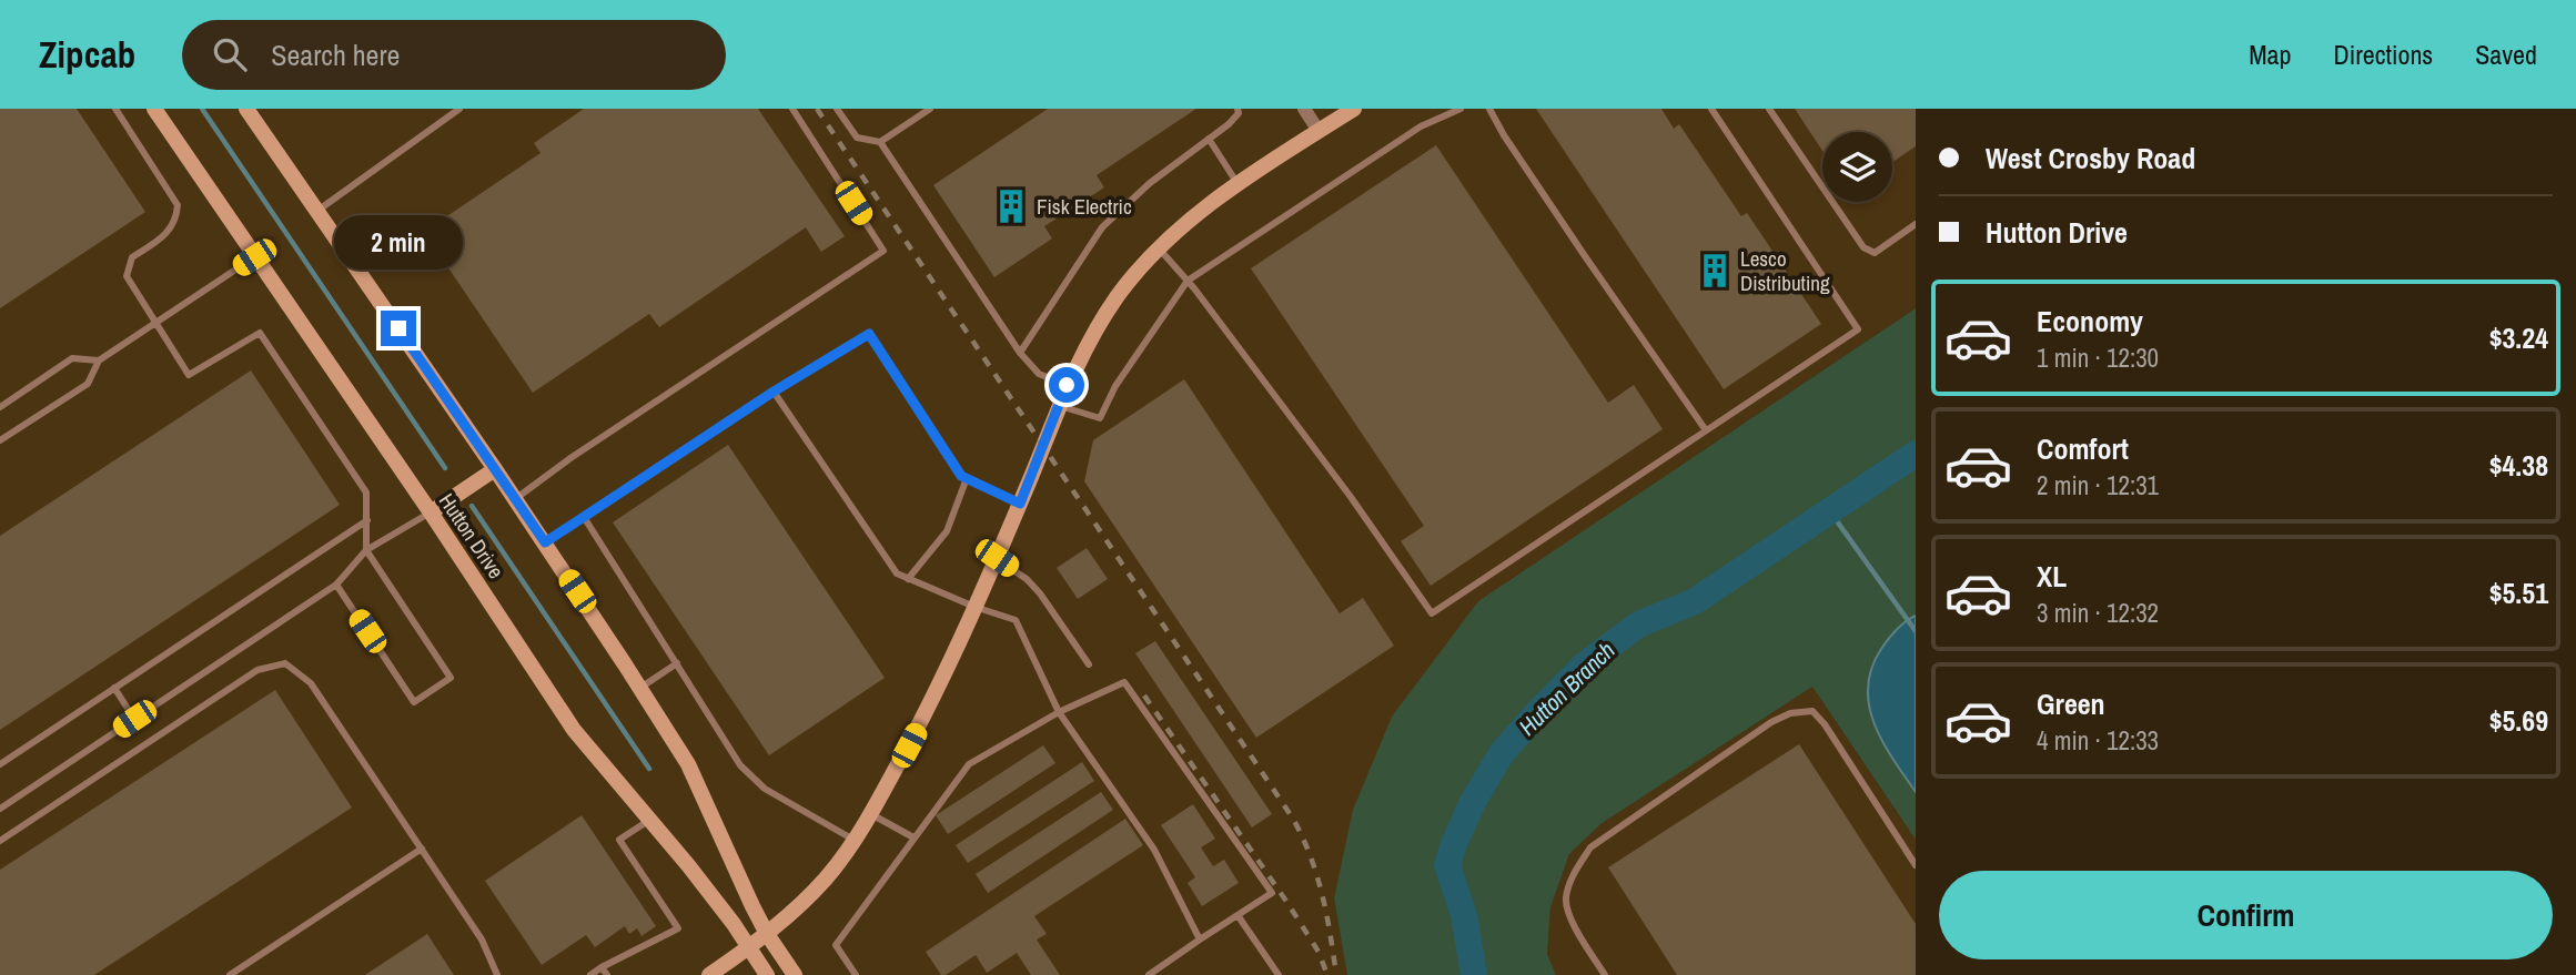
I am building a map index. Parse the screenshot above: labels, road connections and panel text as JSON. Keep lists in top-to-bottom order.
{
  "streets": {
    "street": ["Hutton Drive"]
  },
  "water": ["Hutton Branch"],
  "places": {
    "building": ["Fisk Electric", "Lesco Distributing"]
  },
  "page": {
    "header": "Zipcab",
    "search": "Search here",
    "nav": ["Map", "Directions", "Saved"],
    "banner": ["West Crosby Road", "Hutton Drive"],
    "bubble": "2 min",
    "list": [
      {
        "name": "Economy",
        "note": "1 min · 12:30",
        "value": "$3.24"
      },
      {
        "name": "Comfort",
        "note": "2 min · 12:31",
        "value": "$4.38"
      },
      {
        "name": "XL",
        "note": "3 min · 12:32",
        "value": "$5.51"
      },
      {
        "name": "Green",
        "note": "4 min · 12:33",
        "value": "$5.69"
      }
    ],
    "buttons": "Confirm"
  }
}
